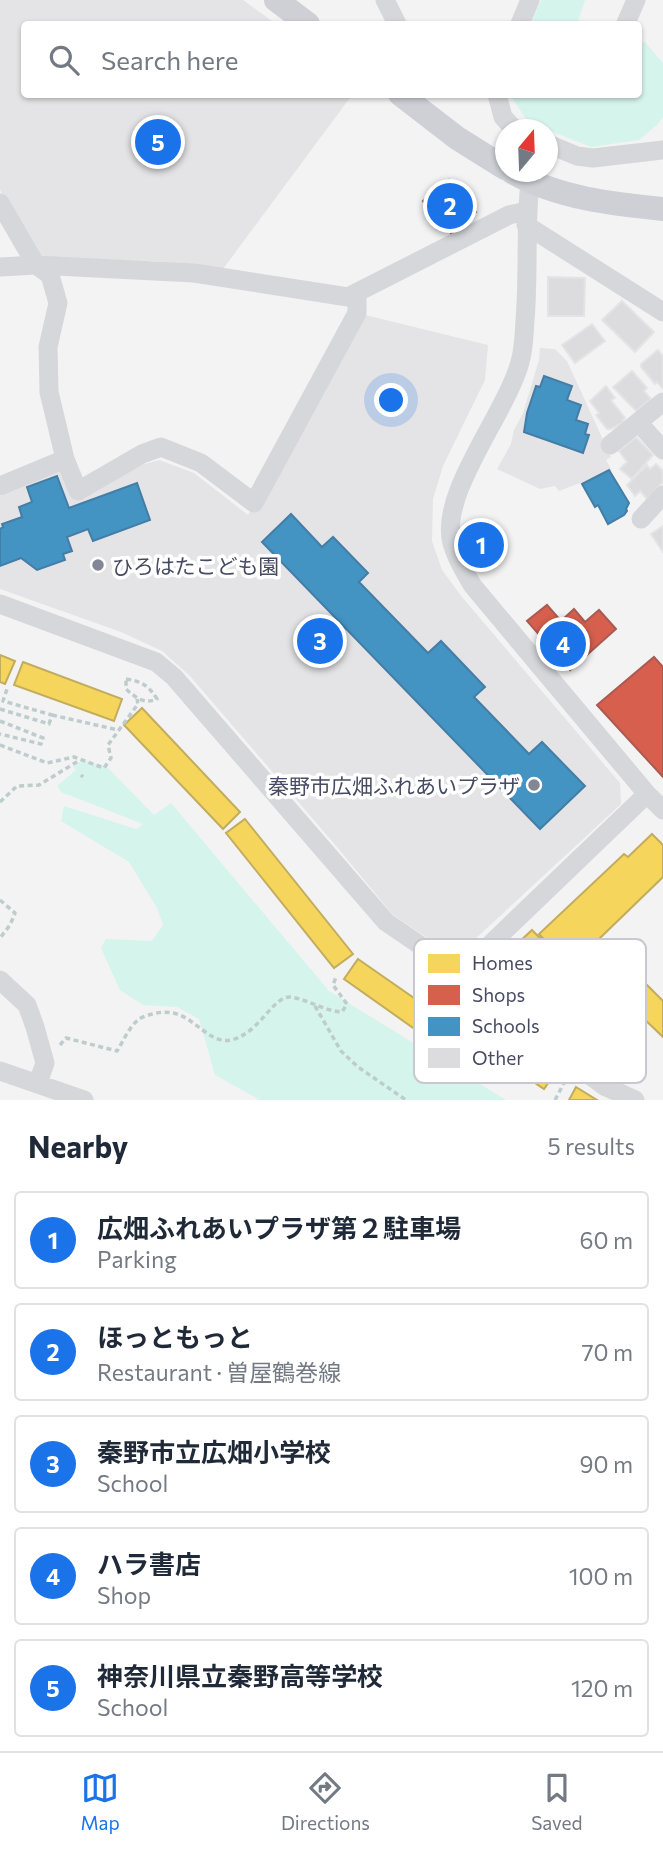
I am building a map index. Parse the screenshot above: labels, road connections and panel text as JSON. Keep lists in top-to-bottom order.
{
  "places": ["ひろはたこども園", "秦野市広畑ふれあいプラザ"],
  "legend": [
    "Homes",
    "Shops",
    "Schools",
    "Other"
  ],
  "north": "top",
  "page": {
    "search": "Search here",
    "pins": [
      "5",
      "2",
      "1",
      "3",
      "4"
    ],
    "heading": ["Nearby", "5 results"],
    "list": [
      {
        "mark": "1",
        "name": "広畑ふれあいプラザ第２駐車場",
        "note": "Parking",
        "value": "60 m"
      },
      {
        "mark": "2",
        "name": "ほっともっと",
        "note": "Restaurant · 曽屋鶴巻線",
        "value": "70 m"
      },
      {
        "mark": "3",
        "name": "秦野市立広畑小学校",
        "note": "School",
        "value": "90 m"
      },
      {
        "mark": "4",
        "name": "ハラ書店",
        "note": "Shop",
        "value": "100 m"
      },
      {
        "mark": "5",
        "name": "神奈川県立秦野高等学校",
        "note": "School",
        "value": "120 m"
      }
    ],
    "nav": ["Map", "Directions", "Saved"]
  }
}
